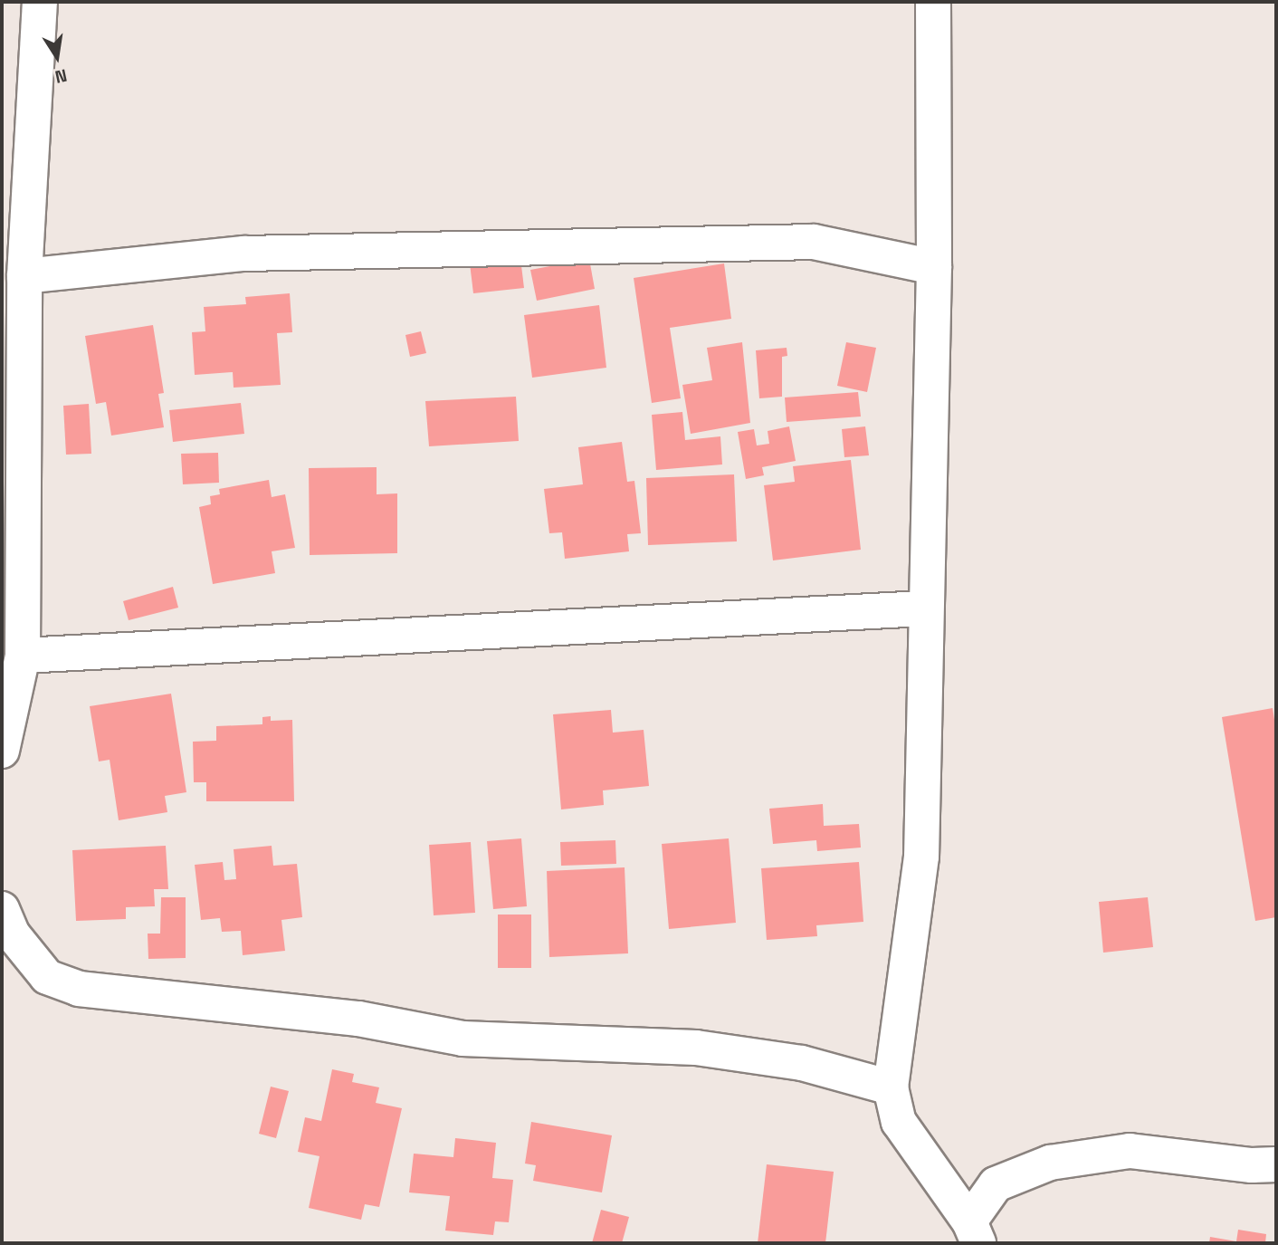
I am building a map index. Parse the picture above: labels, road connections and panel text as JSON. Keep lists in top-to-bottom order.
{
  "north": "bottom"
}
